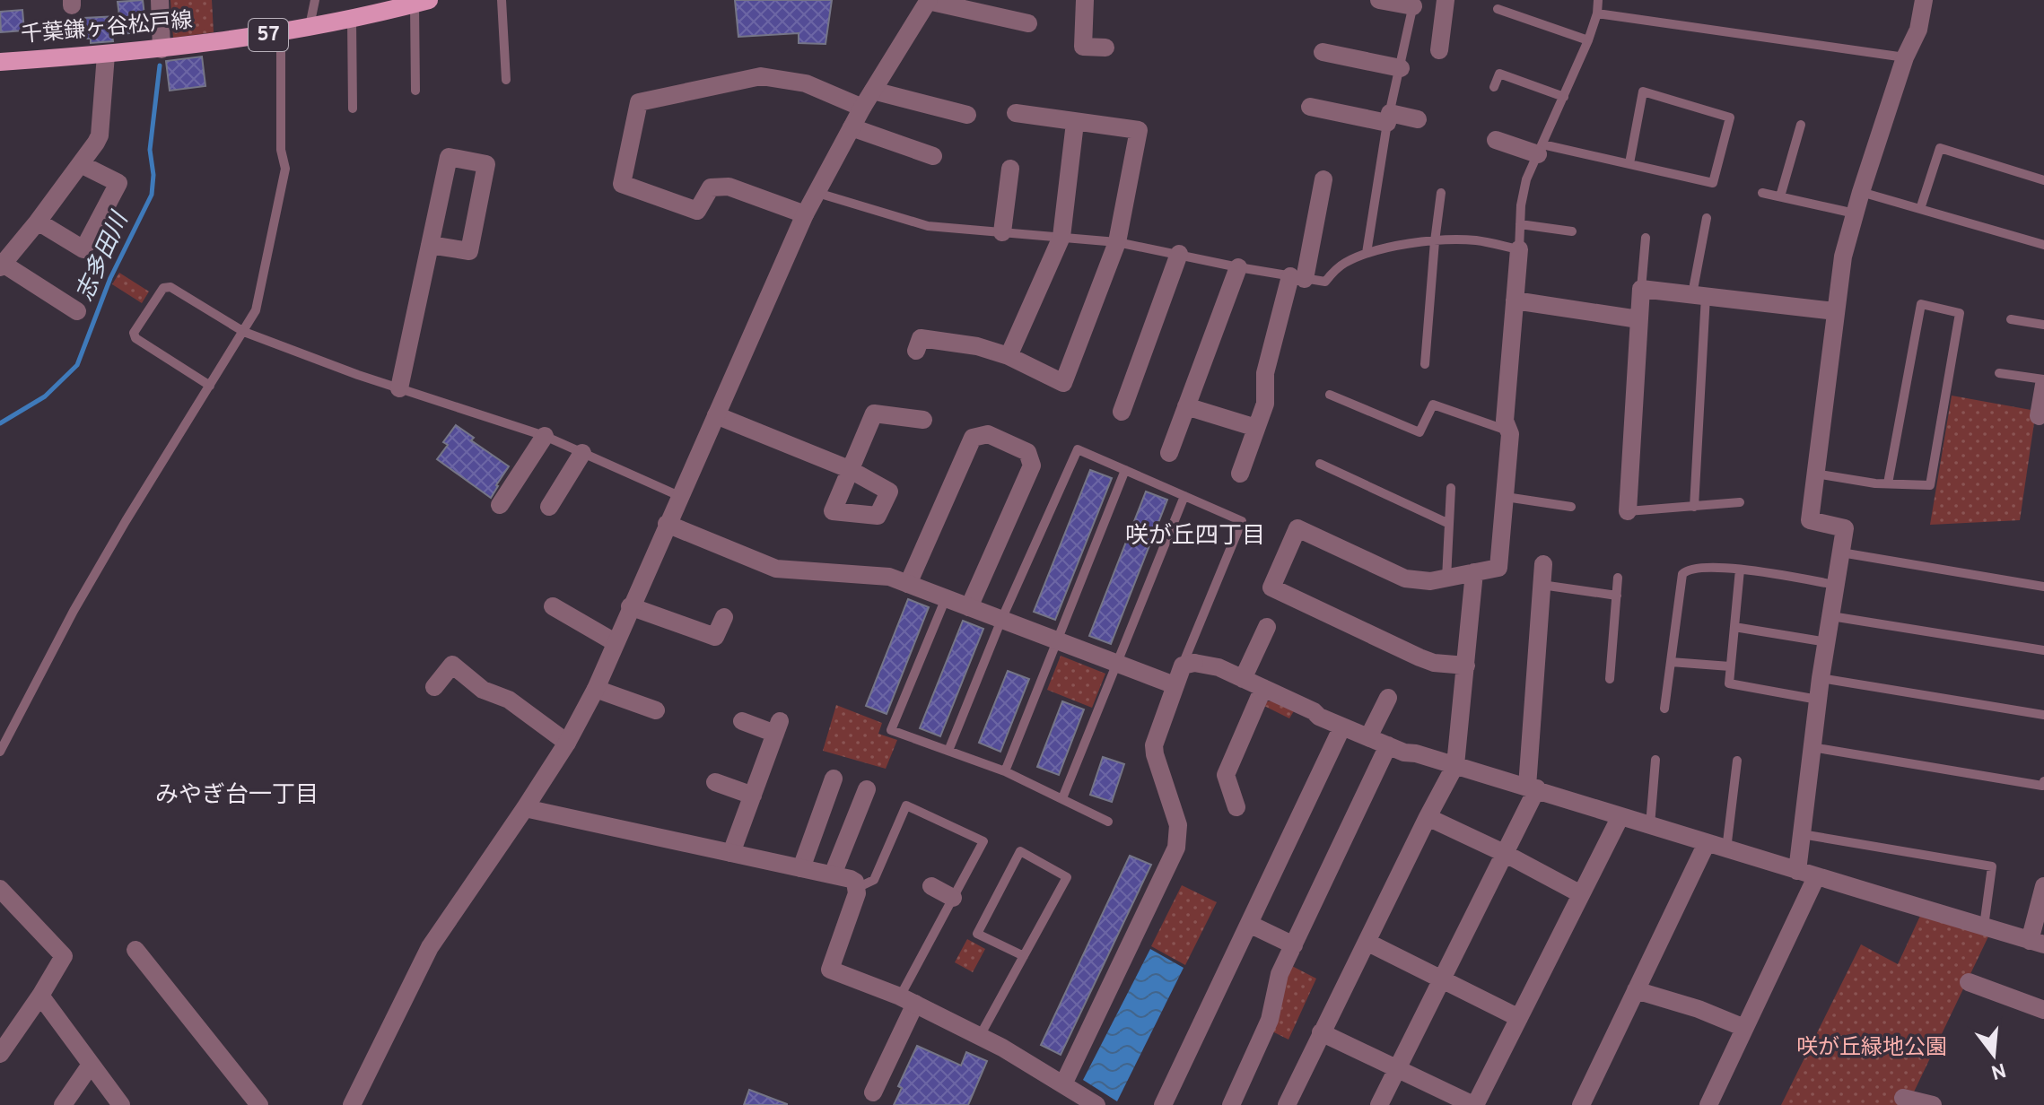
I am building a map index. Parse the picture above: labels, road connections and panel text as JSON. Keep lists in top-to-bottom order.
{
  "streets": {
    "main road": ["千葉鎌ヶ谷松戸線", "57"]
  },
  "districts": ["咲が丘四丁目", "みやぎ台一丁目"],
  "water": ["志多田川"],
  "parks": ["咲が丘緑地公園"],
  "north": "bottom"
}
